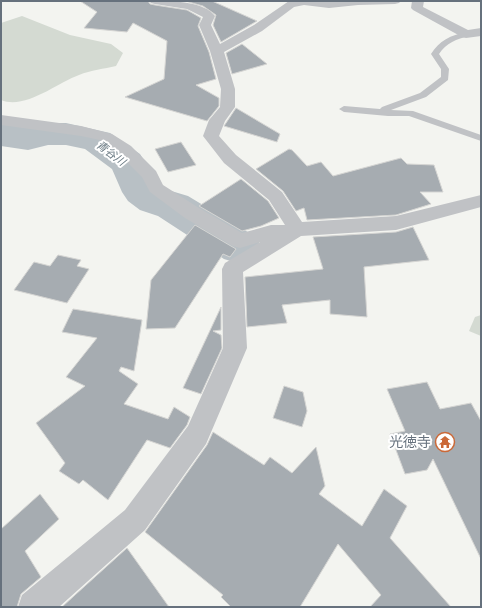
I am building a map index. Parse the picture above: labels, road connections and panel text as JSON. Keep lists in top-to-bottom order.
{
  "water": ["青谷川"],
  "places": {
    "temple": ["光徳寺"]
  }
}
